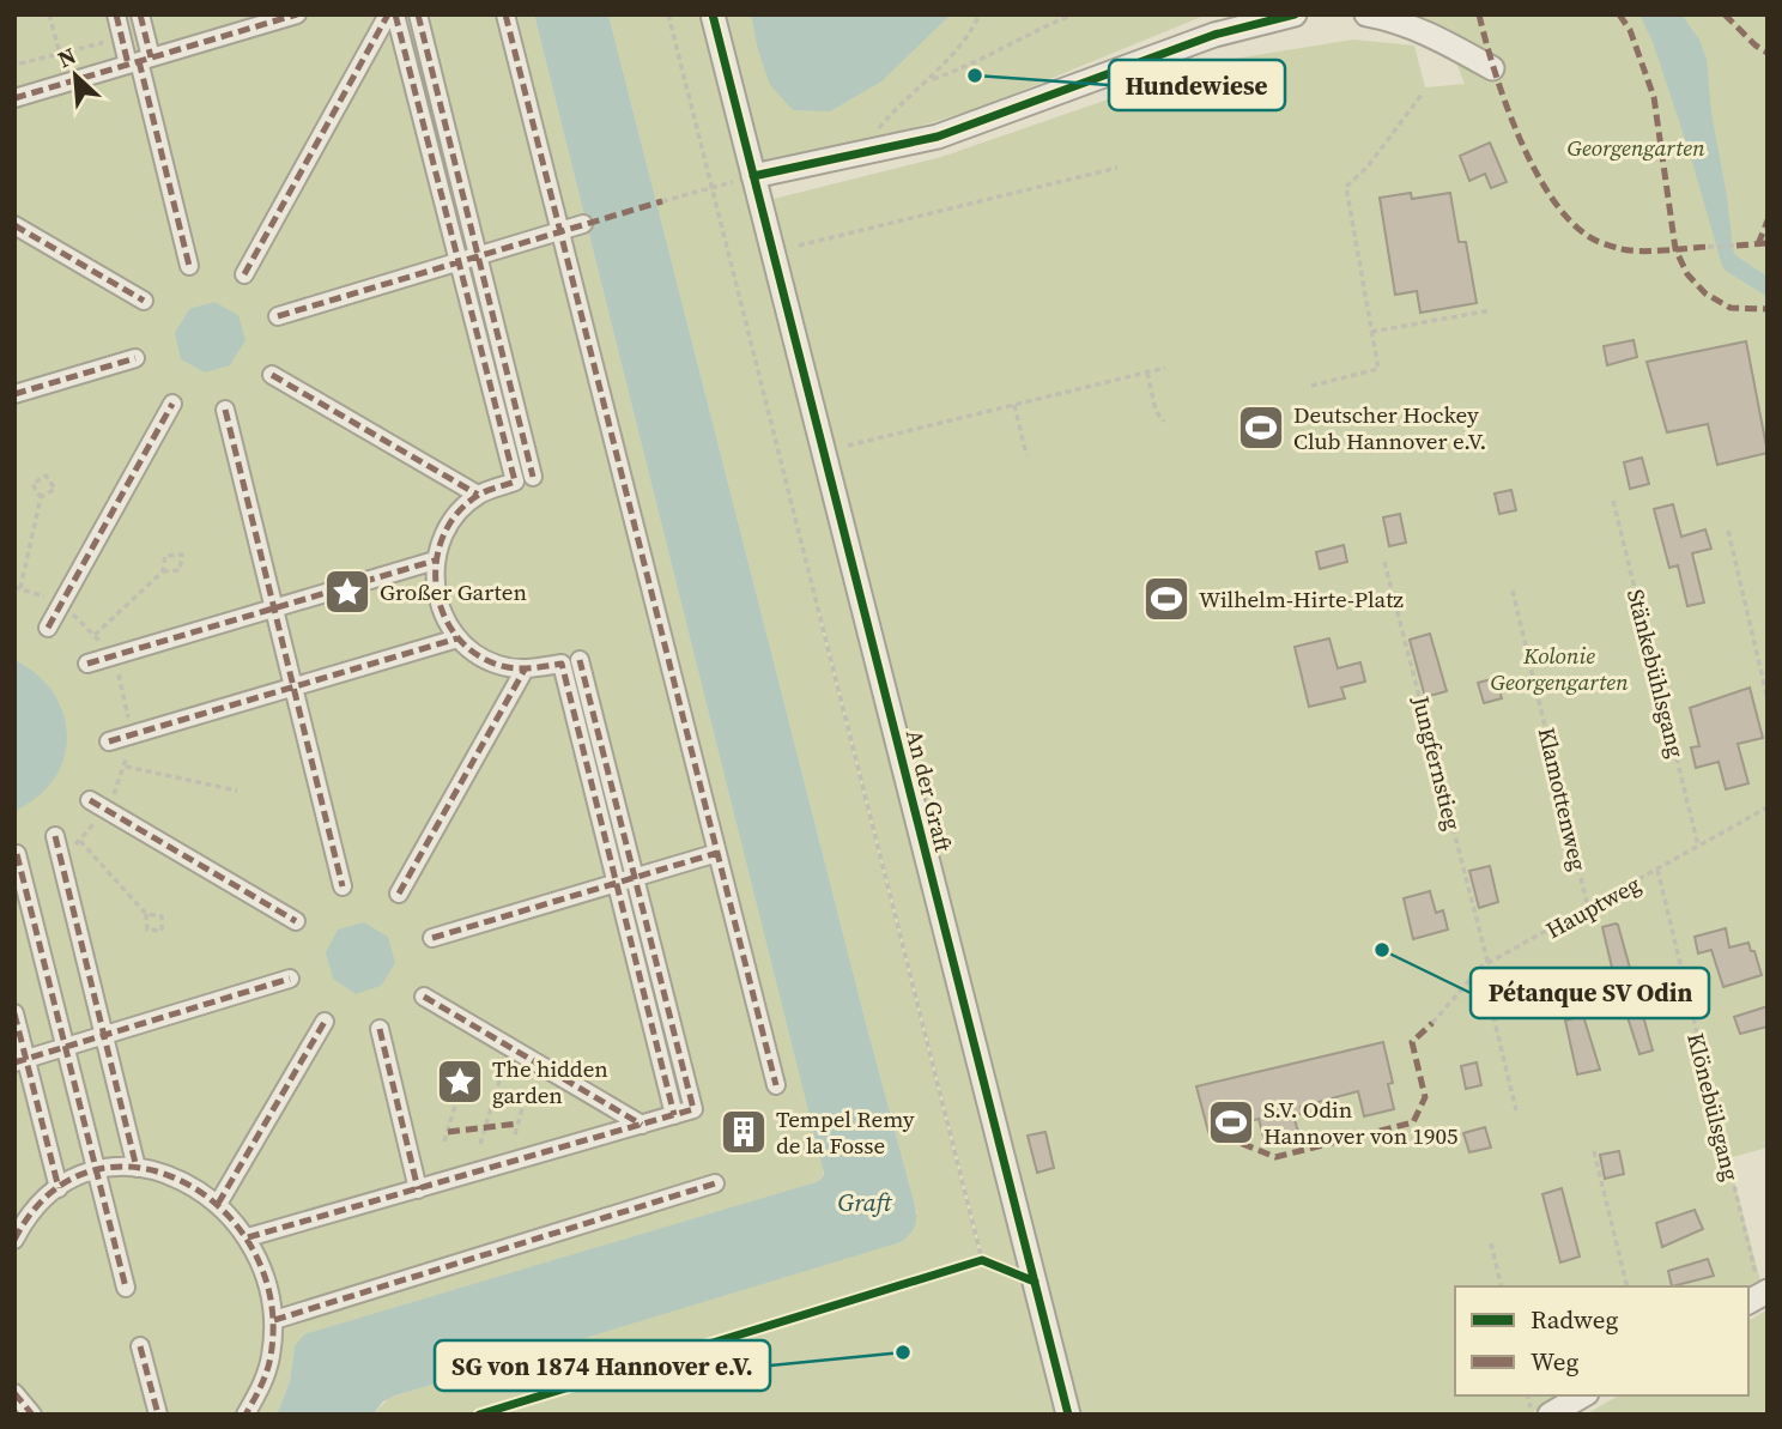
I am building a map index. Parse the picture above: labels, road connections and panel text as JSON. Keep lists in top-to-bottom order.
{
  "streets": {
    "street": ["An der Graft"],
    "path": [
      "Stänkebühlsgang",
      "Jungfernstieg",
      "Klamottenweg",
      "Hauptweg",
      "Klönebülsgang"
    ]
  },
  "crossings": [
    ["Stänkebühlsgang", "Hauptweg"],
    ["Jungfernstieg", "Hauptweg"],
    ["Klamottenweg", "Hauptweg"],
    ["Hauptweg", "Klönebülsgang"]
  ],
  "water": ["Graft"],
  "parks": ["Georgengarten", "Kolonie Georgengarten"],
  "places": {
    "other": ["Hundewiese", "Pétanque SV Odin", "SG von 1874 Hannover e.V."],
    "sports": ["Deutscher Hockey Club Hannover e.V.", "Wilhelm-Hirte-Platz", "S.V. Odin Hannover von 1905"],
    "place": ["Großer Garten", "The hidden garden"],
    "building": ["Tempel Remy de la Fosse"]
  },
  "legend": ["Radweg", "Weg"],
  "north": "top left"
}
